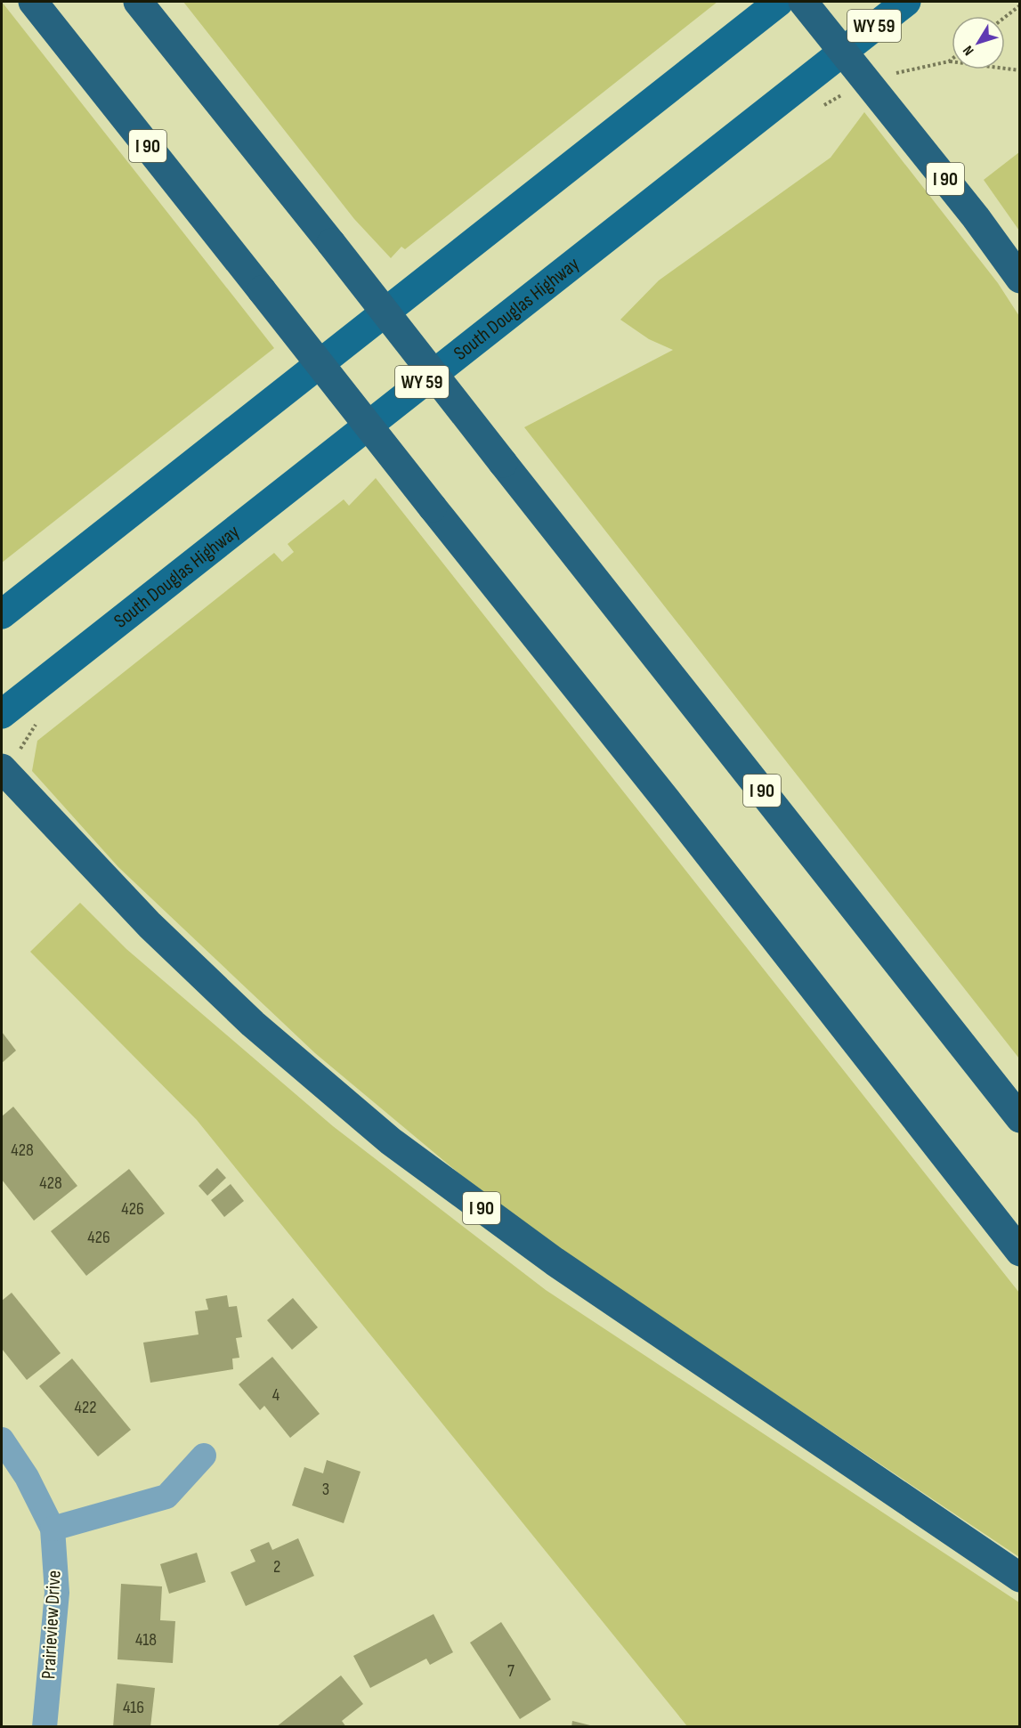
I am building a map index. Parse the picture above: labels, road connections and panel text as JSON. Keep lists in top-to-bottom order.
{
  "streets": {
    "highway": ["WY 59", "I 90", "South Douglas Highway"],
    "street": ["Prairieview Drive"]
  },
  "crossings": [
    ["I 90", "South Douglas Highway"]
  ],
  "house_numbers": [
    "428",
    "428",
    "426",
    "426",
    "4",
    "422",
    "3",
    "2",
    "418",
    "7",
    "416"
  ],
  "north": "bottom left"
}
